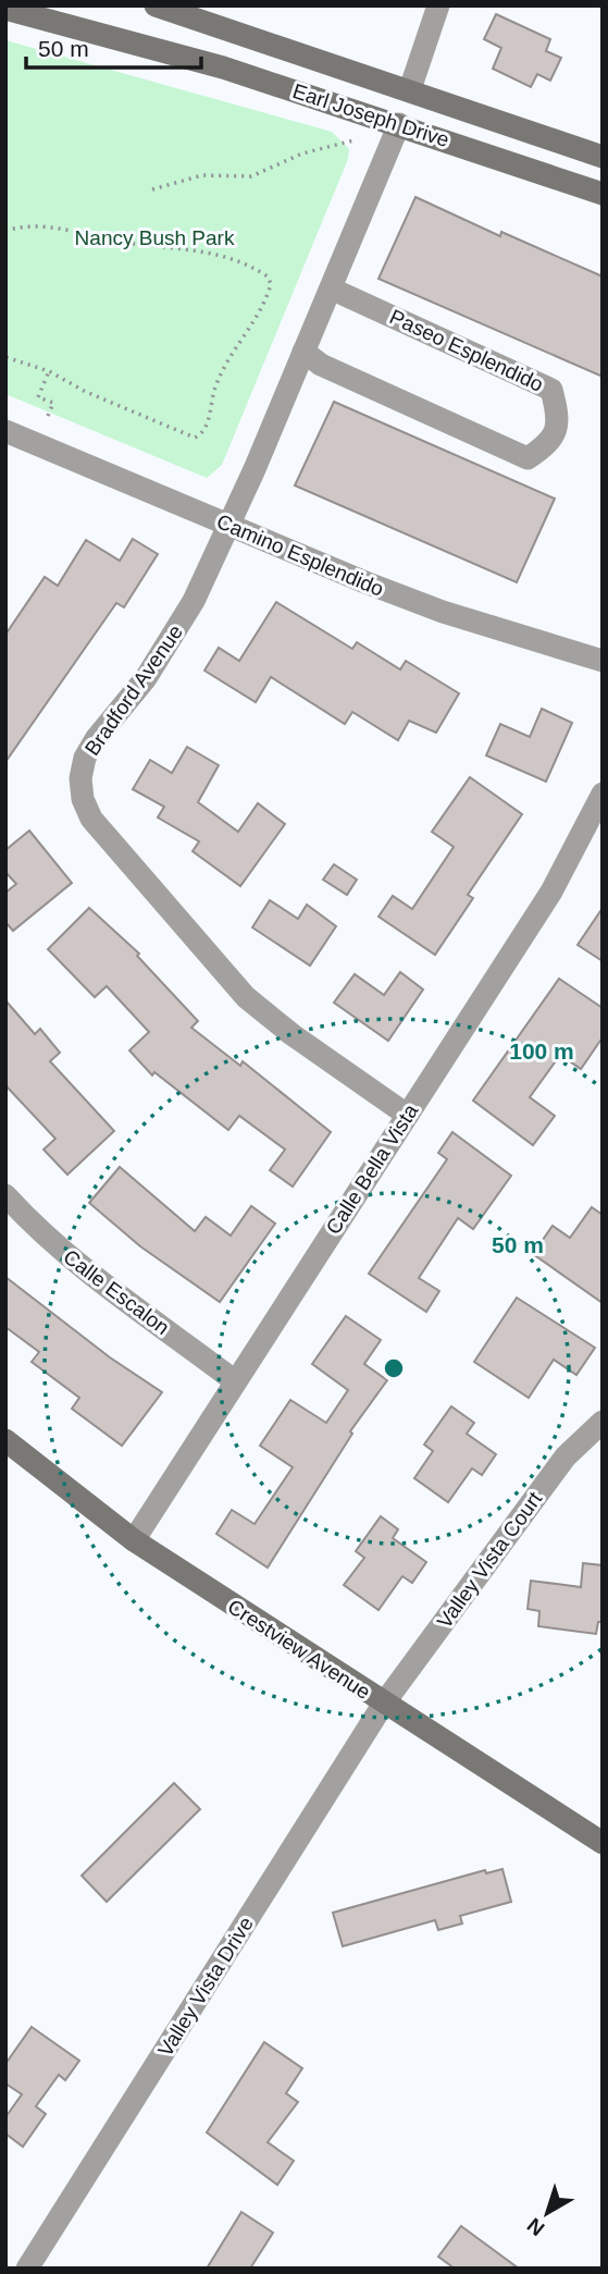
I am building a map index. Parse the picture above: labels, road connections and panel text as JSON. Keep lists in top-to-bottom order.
{
  "streets": {
    "main road": ["Earl Joseph Drive", "Crestview Avenue"],
    "street": [
      "Paseo Esplendido",
      "Camino Esplendido",
      "Bradford Avenue",
      "Calle Bella Vista",
      "Calle Escalon",
      "Valley Vista Court",
      "Valley Vista Drive"
    ]
  },
  "crossings": [
    ["Earl Joseph Drive", "Bradford Avenue"],
    ["Paseo Esplendido", "Bradford Avenue"],
    ["Camino Esplendido", "Bradford Avenue"],
    ["Bradford Avenue", "Calle Bella Vista"],
    ["Calle Bella Vista", "Calle Escalon"],
    ["Calle Bella Vista", "Crestview Avenue"],
    ["Valley Vista Court", "Crestview Avenue"],
    ["Valley Vista Court", "Valley Vista Drive"],
    ["Crestview Avenue", "Valley Vista Drive"]
  ],
  "parks": ["Nancy Bush Park"],
  "scale_bar": "50 m",
  "north": "bottom left",
  "rings": ["100 m", "50 m"]
}
